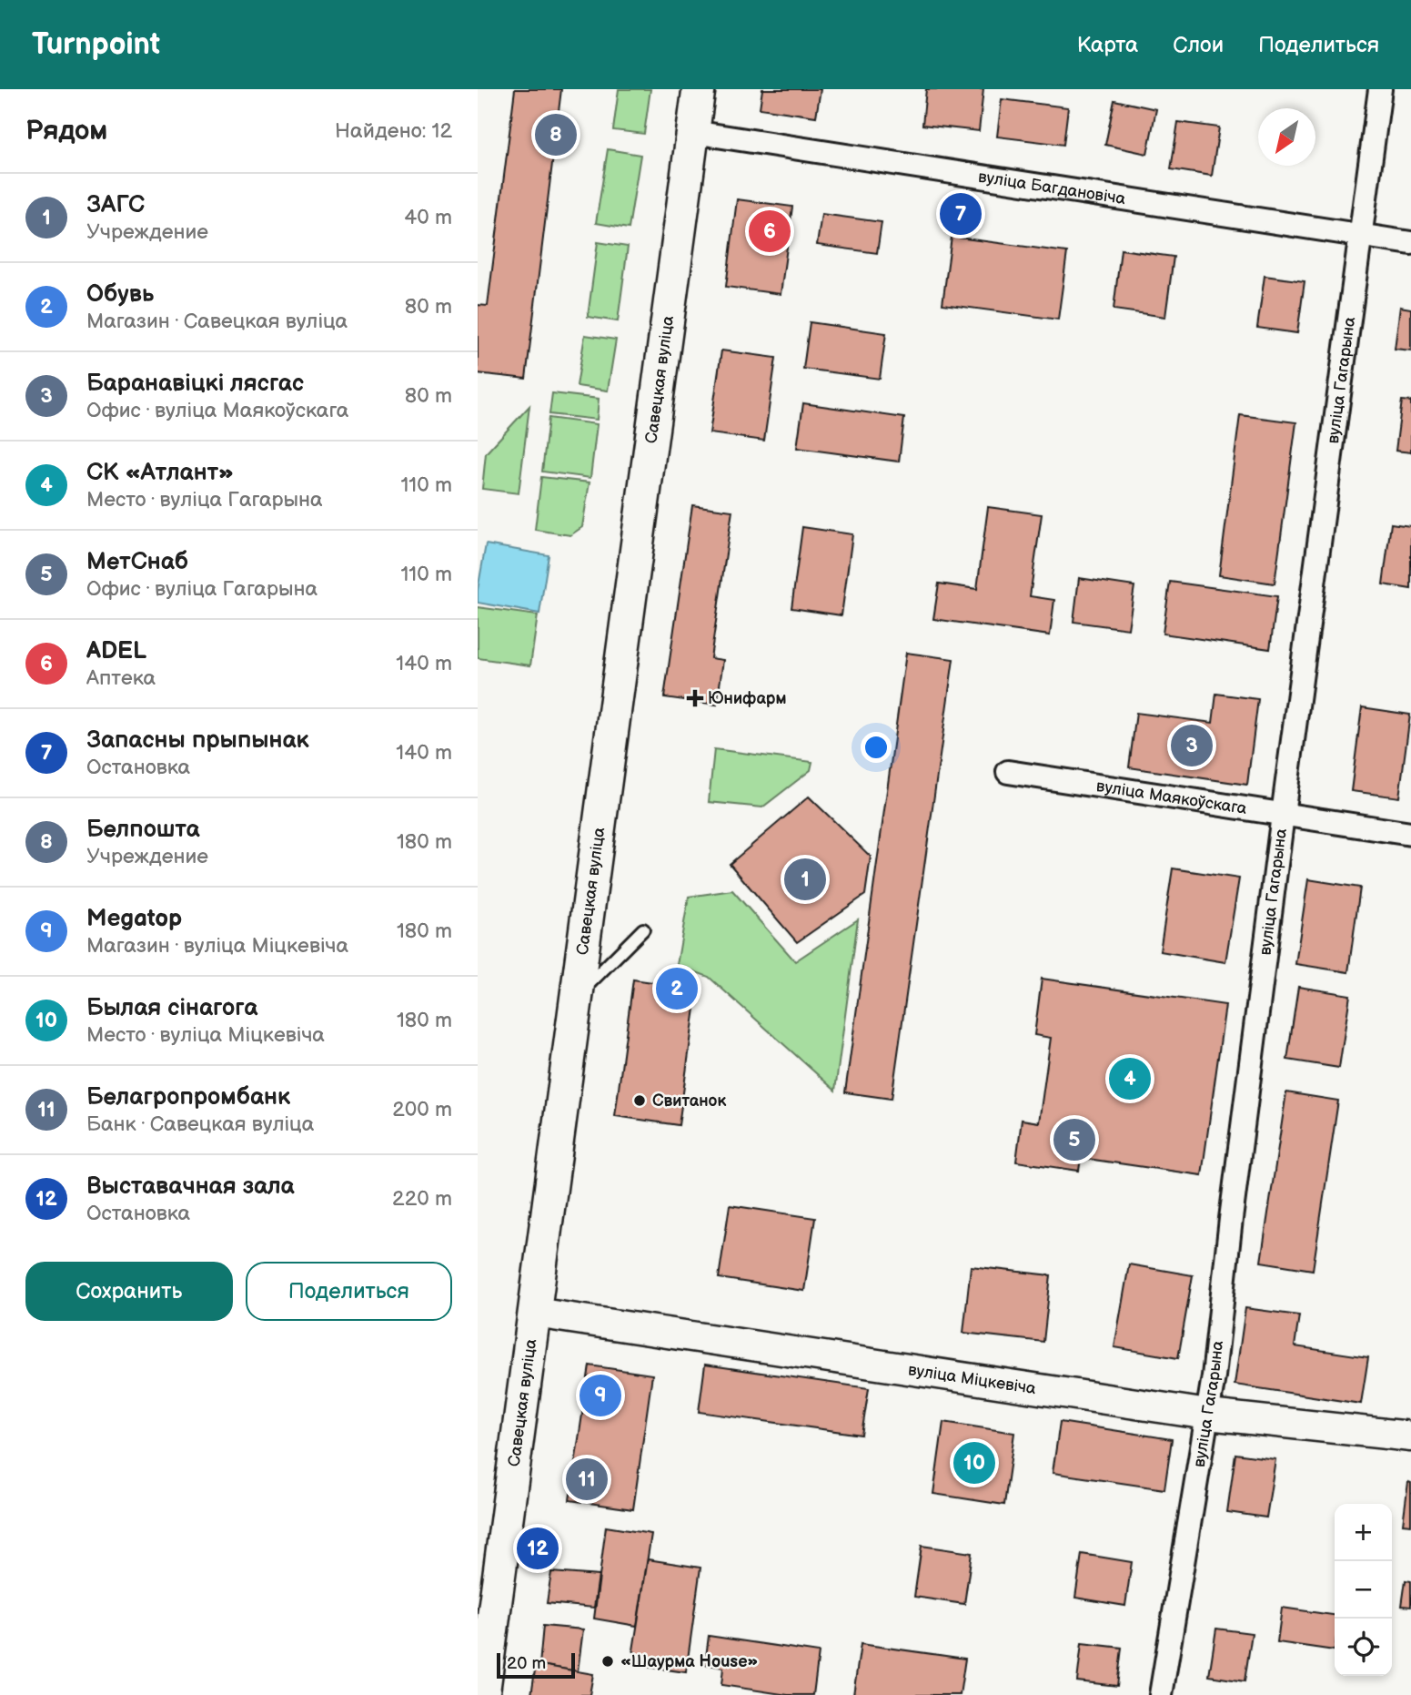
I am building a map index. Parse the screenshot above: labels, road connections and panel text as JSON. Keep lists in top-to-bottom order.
{
  "streets": {
    "main road": ["Савецкая вуліца"],
    "street": [
      "вуліца Багдановіча",
      "вуліца Гагарына",
      "вуліца Маякоўскага",
      "вуліца Міцкевіча"
    ]
  },
  "crossings": [
    ["вуліца Багдановіча", "Савецкая вуліца"],
    ["вуліца Багдановіча", "вуліца Гагарына"],
    ["Савецкая вуліца", "вуліца Міцкевіча"],
    ["вуліца Гагарына", "вуліца Маякоўскага"],
    ["вуліца Гагарына", "вуліца Міцкевіча"]
  ],
  "places": {
    "health": ["Юнифарм"],
    "other": ["Свитанок", "«Шаурма House»"]
  },
  "scale_bar": "20 m",
  "north": "bottom left",
  "page": {
    "header": "Turnpoint",
    "nav": ["Карта", "Слои", "Поделиться"],
    "heading": ["Рядом", "Найдено: 12"],
    "pins": [
      "8",
      "7",
      "6",
      "3",
      "1",
      "2",
      "4",
      "5",
      "9",
      "10",
      "11",
      "12"
    ],
    "list": [
      {
        "mark": "1",
        "name": "ЗАГС",
        "note": "Учреждение",
        "value": "40 m"
      },
      {
        "mark": "2",
        "name": "Обувь",
        "note": "Магазин · Савецкая вуліца",
        "value": "80 m"
      },
      {
        "mark": "3",
        "name": "Баранавіцкі лясгас",
        "note": "Офис · вуліца Маякоўскага",
        "value": "80 m"
      },
      {
        "mark": "4",
        "name": "СК «Атлант»",
        "note": "Место · вуліца Гагарына",
        "value": "110 m"
      },
      {
        "mark": "5",
        "name": "МетСнаб",
        "note": "Офис · вуліца Гагарына",
        "value": "110 m"
      },
      {
        "mark": "6",
        "name": "ADEL",
        "note": "Аптека",
        "value": "140 m"
      },
      {
        "mark": "7",
        "name": "Запасны прыпынак",
        "note": "Остановка",
        "value": "140 m"
      },
      {
        "mark": "8",
        "name": "Белпошта",
        "note": "Учреждение",
        "value": "180 m"
      },
      {
        "mark": "9",
        "name": "Megatop",
        "note": "Магазин · вуліца Міцкевіча",
        "value": "180 m"
      },
      {
        "mark": "10",
        "name": "Былая сінагога",
        "note": "Место · вуліца Міцкевіча",
        "value": "180 m"
      },
      {
        "mark": "11",
        "name": "Белагропромбанк",
        "note": "Банк · Савецкая вуліца",
        "value": "200 m"
      },
      {
        "mark": "12",
        "name": "Выставачная зала",
        "note": "Остановка",
        "value": "220 m"
      }
    ],
    "buttons": ["Сохранить", "Поделиться"],
    "map_buttons": ["+", "−"],
    "scale": "20 m"
  }
}
